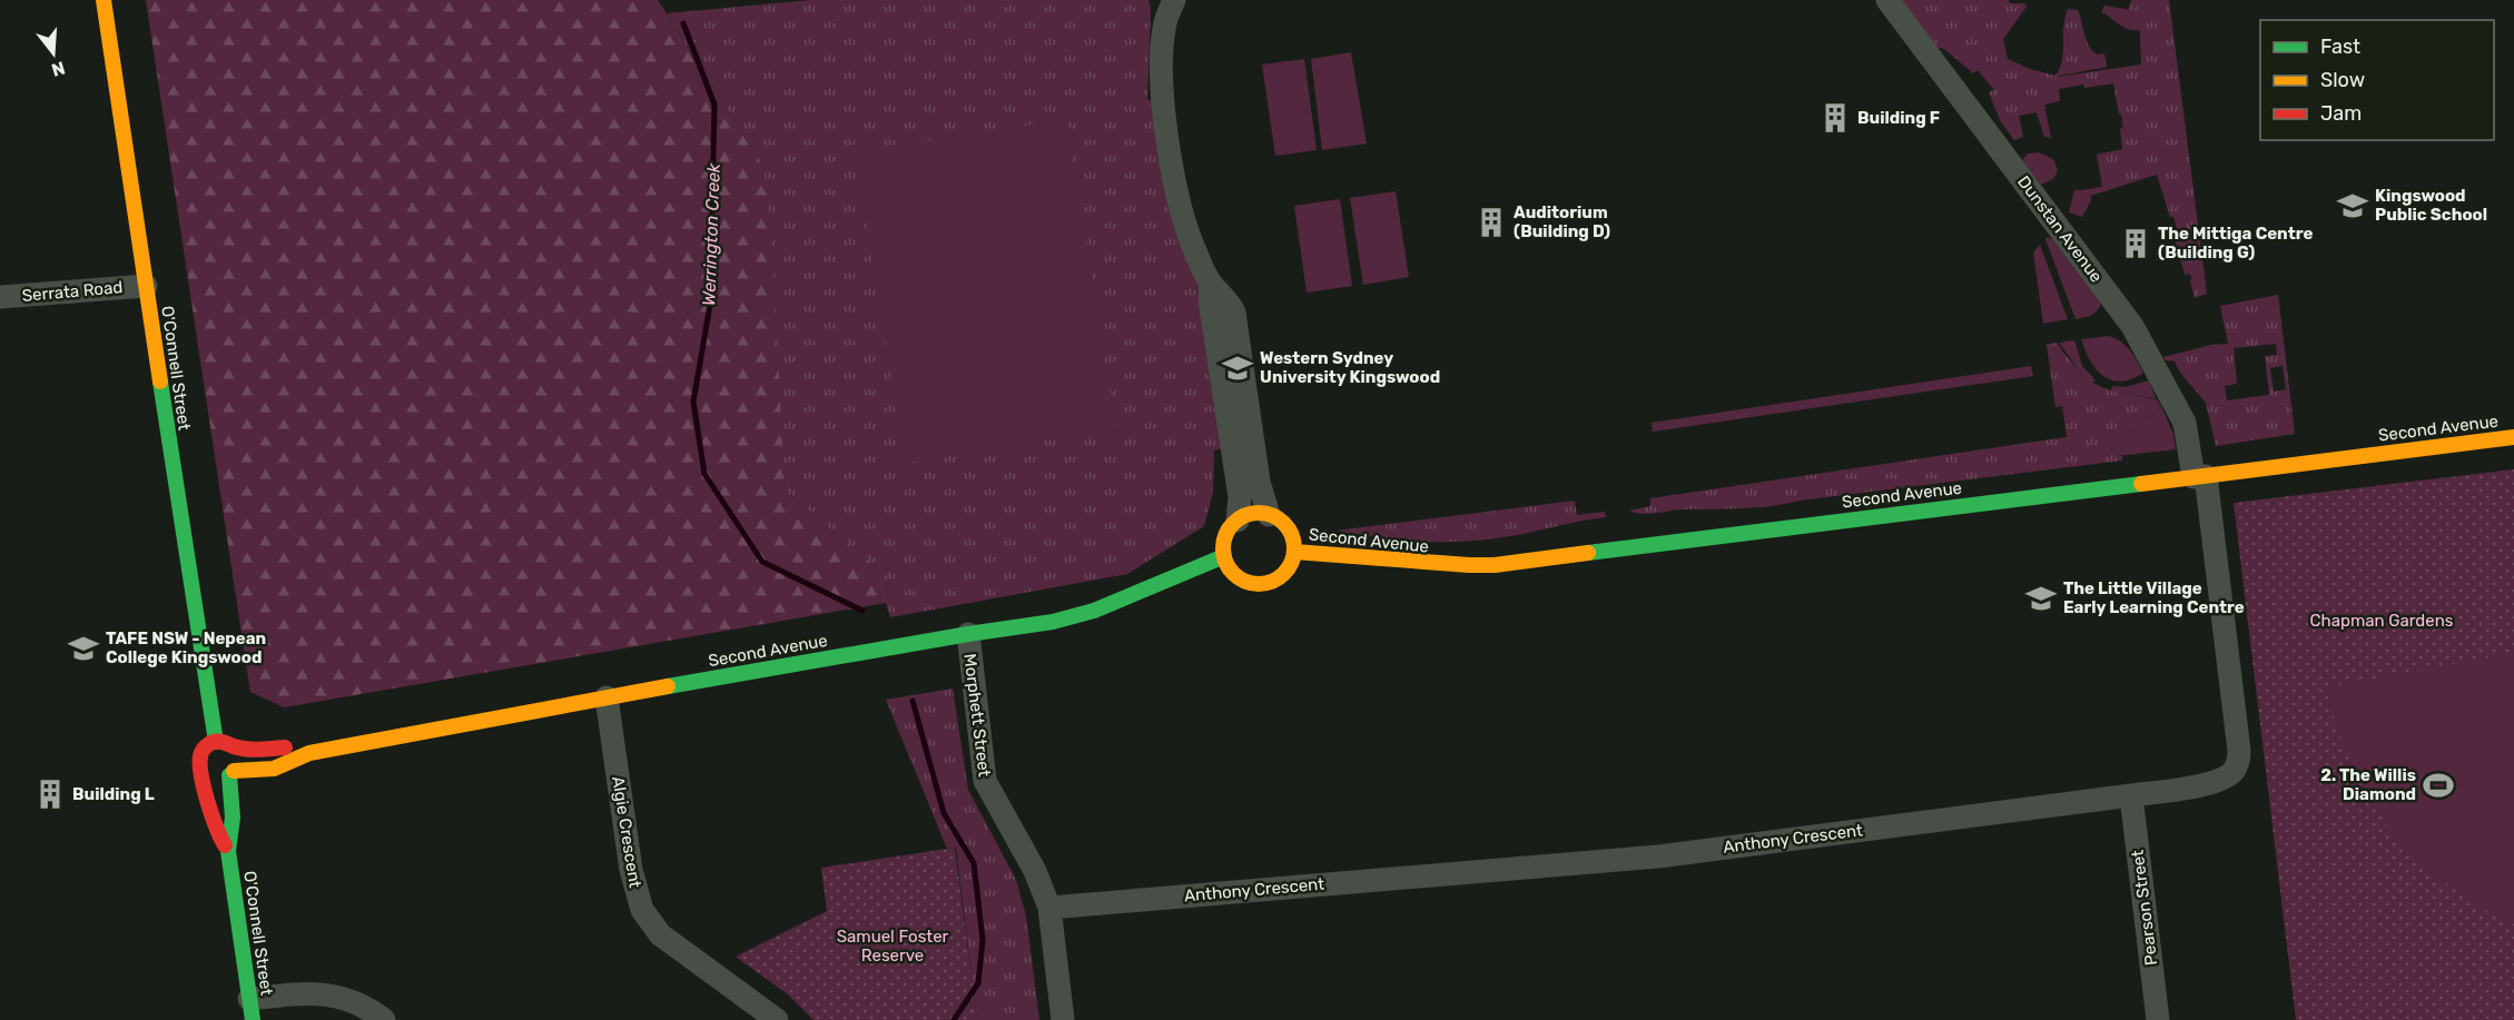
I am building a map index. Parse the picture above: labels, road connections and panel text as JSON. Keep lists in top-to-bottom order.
{
  "streets": {
    "street": [
      "Dunstan Avenue",
      "Serrata Road",
      "O'Connell Street",
      "Second Avenue",
      "Morphett Street",
      "Algie Crescent",
      "Anthony Crescent",
      "Pearson Street"
    ]
  },
  "crossings": [
    ["Dunstan Avenue", "Second Avenue"],
    ["Dunstan Avenue", "Anthony Crescent"],
    ["Serrata Road", "O'Connell Street"],
    ["O'Connell Street", "Second Avenue"],
    ["Second Avenue", "Morphett Street"],
    ["Second Avenue", "Algie Crescent"],
    ["Second Avenue", "Anthony Crescent"],
    ["Morphett Street", "Anthony Crescent"],
    ["Anthony Crescent", "Pearson Street"]
  ],
  "water": ["Werrington Creek"],
  "parks": ["Chapman Gardens", "Samuel Foster Reserve"],
  "places": {
    "building": [
      "Building F",
      "Auditorium (Building D)",
      "The Mittiga Centre (Building G)",
      "Building L"
    ],
    "school or university": [
      "Kingswood Public School",
      "Western Sydney University Kingswood",
      "The Little Village Early Learning Centre",
      "TAFE NSW - Nepean College Kingswood"
    ],
    "sports": ["2. The Willis Diamond"]
  },
  "legend": ["Fast", "Slow", "Jam"],
  "north": "bottom"
}
